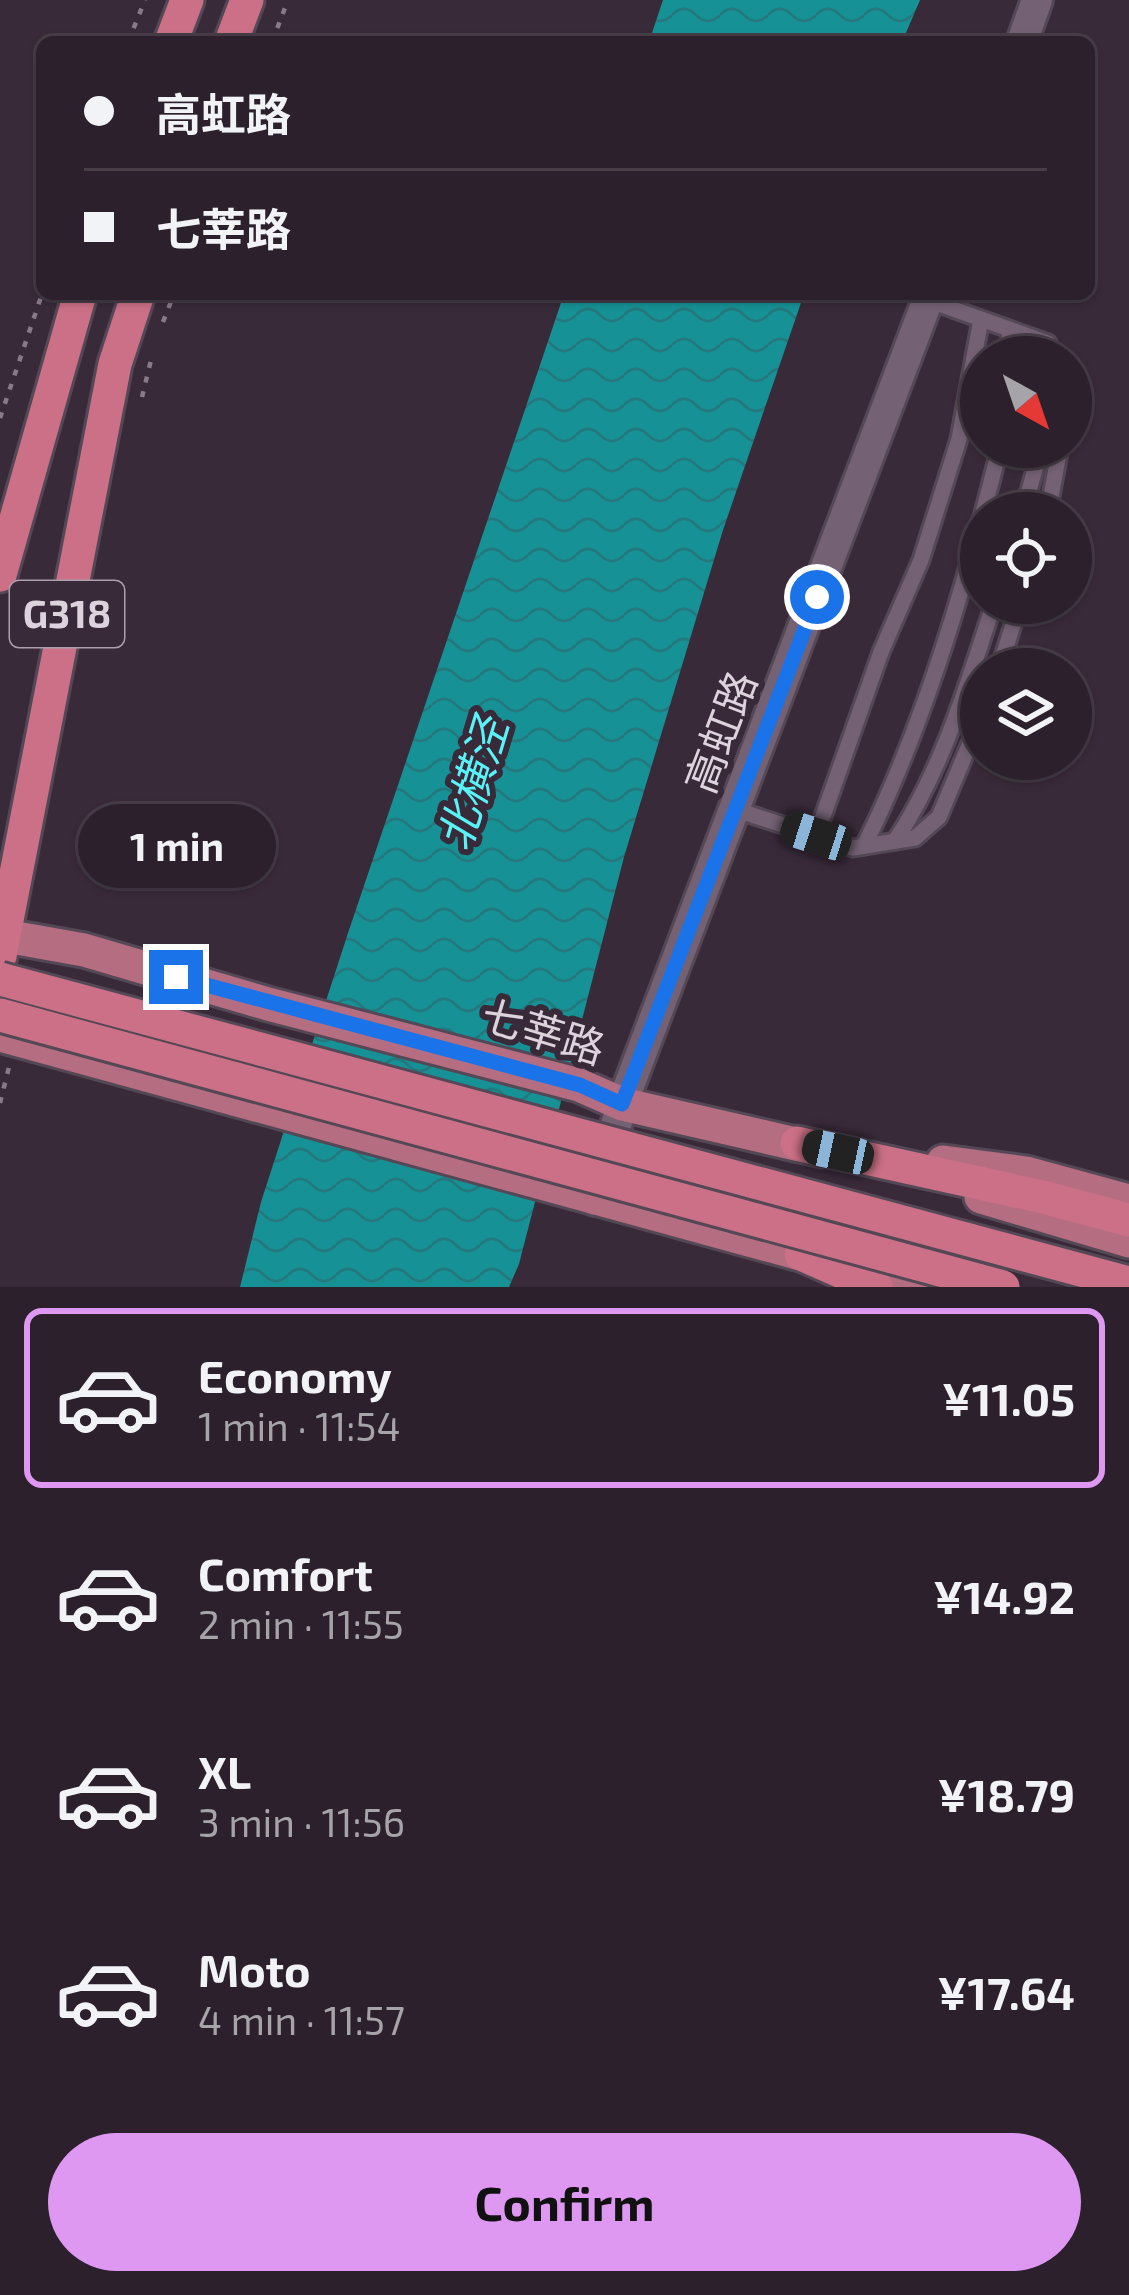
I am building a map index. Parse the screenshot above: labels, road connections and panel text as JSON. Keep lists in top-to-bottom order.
{
  "streets": {
    "highway": ["G318"],
    "main road": ["七莘路"],
    "street": ["高虹路"]
  },
  "crossings": [
    ["G318", "七莘路"],
    ["高虹路", "七莘路"]
  ],
  "water": ["北横泾"],
  "north": "bottom right",
  "page": {
    "banner": ["高虹路", "七莘路"],
    "bubble": "1 min",
    "list": [
      {
        "name": "Economy",
        "note": "1 min · 11:54",
        "value": "¥11.05"
      },
      {
        "name": "Comfort",
        "note": "2 min · 11:55",
        "value": "¥14.92"
      },
      {
        "name": "XL",
        "note": "3 min · 11:56",
        "value": "¥18.79"
      },
      {
        "name": "Moto",
        "note": "4 min · 11:57",
        "value": "¥17.64"
      }
    ],
    "buttons": "Confirm"
  }
}
